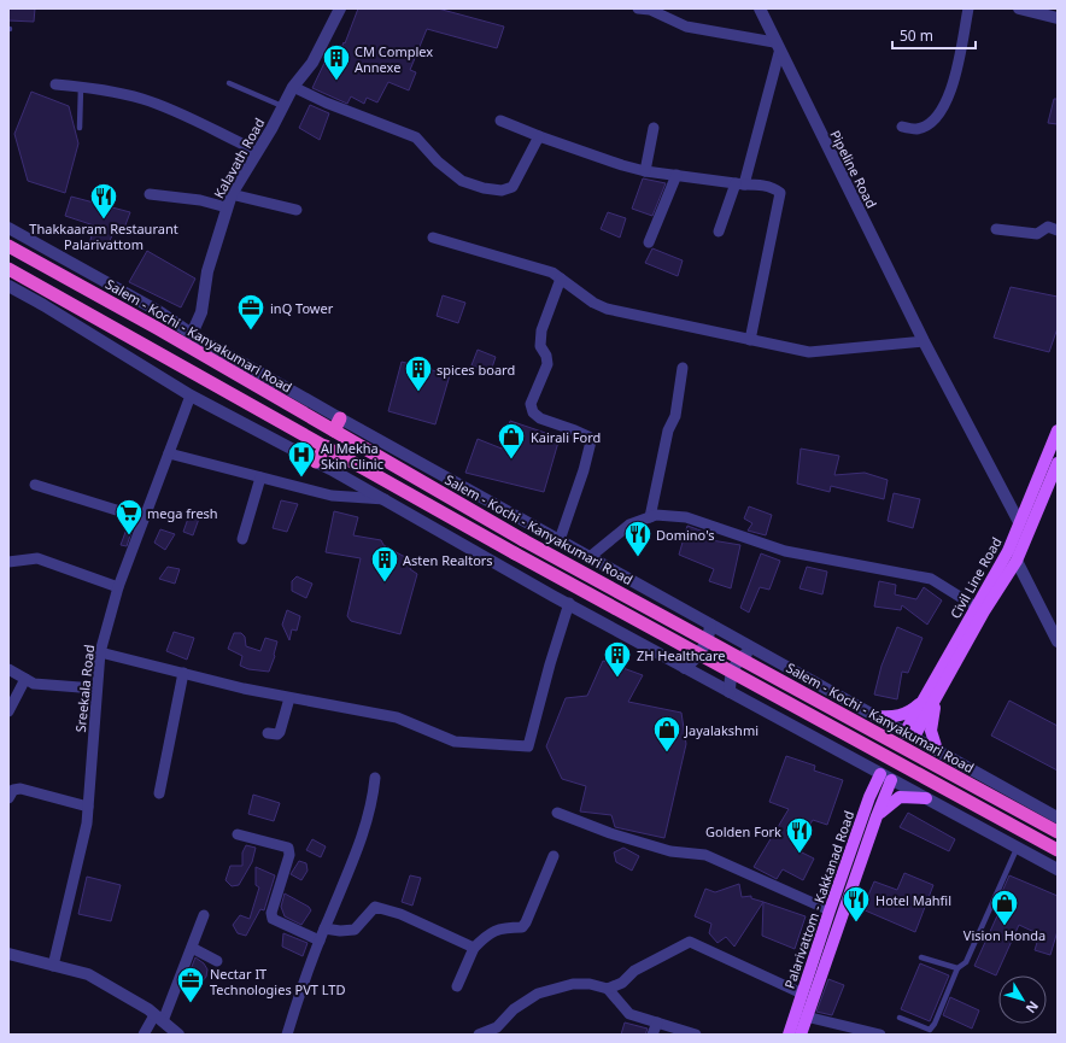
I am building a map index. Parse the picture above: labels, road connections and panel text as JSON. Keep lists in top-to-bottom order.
{
  "streets": {
    "highway": ["Salem - Kochi - Kanyakumari Road"],
    "main road": ["Civil Line Road", "Palarivattom - Kakkanad Road"],
    "street": ["Kalavath Road", "Pipeline Road", "Sreekala Road"]
  },
  "crossings": [
    ["Pipeline Road", "Civil Line Road"],
    ["Salem - Kochi - Kanyakumari Road", "Civil Line Road"]
  ],
  "places": {
    "building": [
      "CM Complex Annexe",
      "spices board",
      "Asten Realtors",
      "ZH Healthcare"
    ],
    "restaurant": [
      "Thakkaaram Restaurant Palarivattom",
      "Domino's",
      "Golden Fork",
      "Hotel Mahfil"
    ],
    "office": ["inQ Tower", "Nectar IT Technologies PVT LTD"],
    "shop": ["Kairali Ford", "Jayalakshmi", "Vision Honda"],
    "hospital": ["Al Mekha Skin Clinic"],
    "supermarket": ["mega fresh"]
  },
  "scale_bar": "50 m",
  "north": "bottom right"
}
